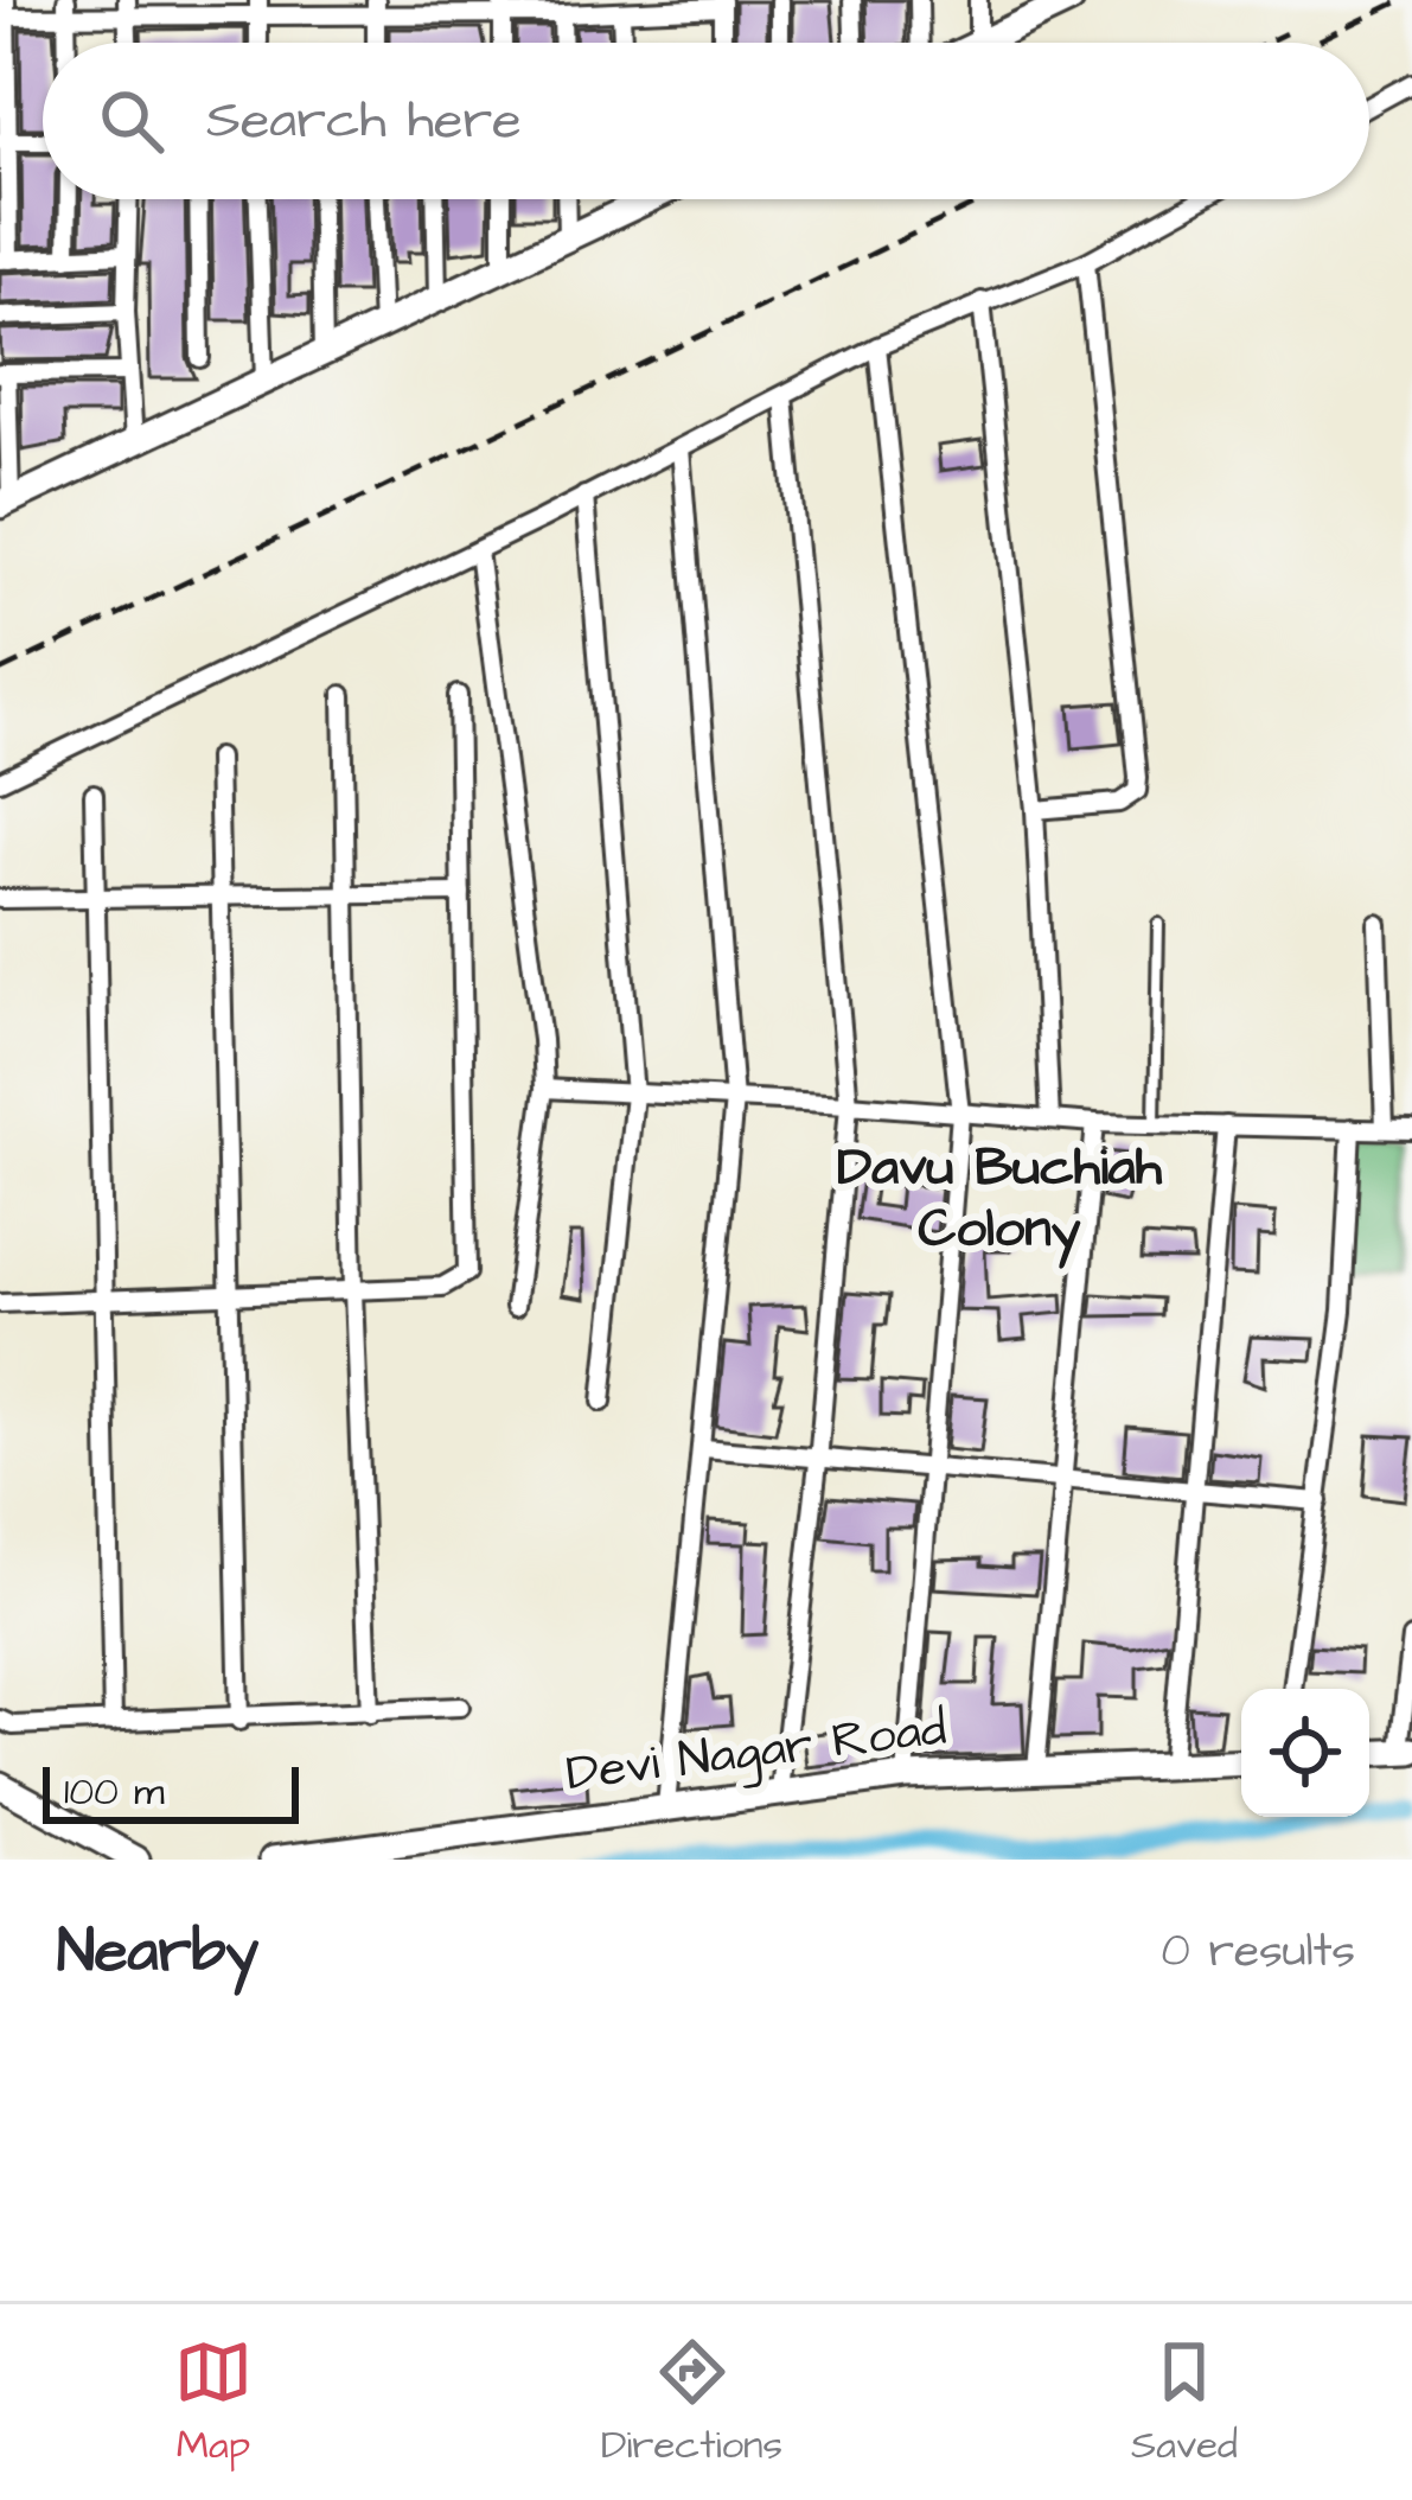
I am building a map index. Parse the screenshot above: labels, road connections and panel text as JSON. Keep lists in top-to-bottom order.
{
  "streets": {
    "street": ["Devi Nagar Road"]
  },
  "districts": ["Davu Buchiah Colony"],
  "scale_bar": "100 m",
  "page": {
    "search": "Search here",
    "scale": "100 m",
    "heading": ["Nearby", "0 results"],
    "nav": ["Map", "Directions", "Saved"]
  }
}
